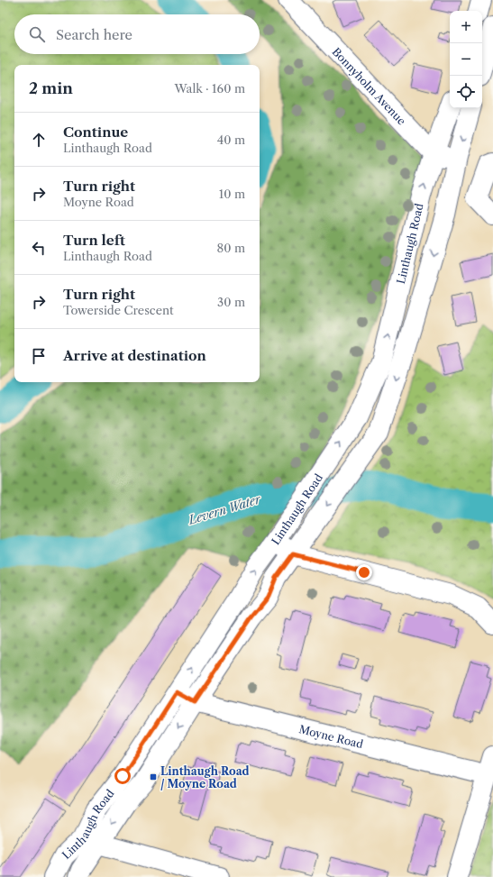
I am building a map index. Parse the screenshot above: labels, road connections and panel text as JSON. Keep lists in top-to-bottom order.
{
  "streets": {
    "street": ["Bonnyholm Avenue", "Linthaugh Road", "Moyne Road"]
  },
  "crossings": [
    ["Bonnyholm Avenue", "Linthaugh Road"],
    ["Linthaugh Road", "Moyne Road"]
  ],
  "water": ["Levern Water"],
  "places": {
    "transit": ["Linthaugh Road / Moyne Road"]
  },
  "page": {
    "map_buttons": ["+", "−"],
    "search": "Search here",
    "heading": ["2 min", "Walk · 160 m"],
    "list": [
      ["Continue", "Linthaugh Road", "40 m"],
      ["Turn right", "Moyne Road", "10 m"],
      ["Turn left", "Linthaugh Road", "80 m"],
      ["Turn right", "Towerside Crescent", "30 m"],
      "Arrive at destination"
    ]
  }
}
